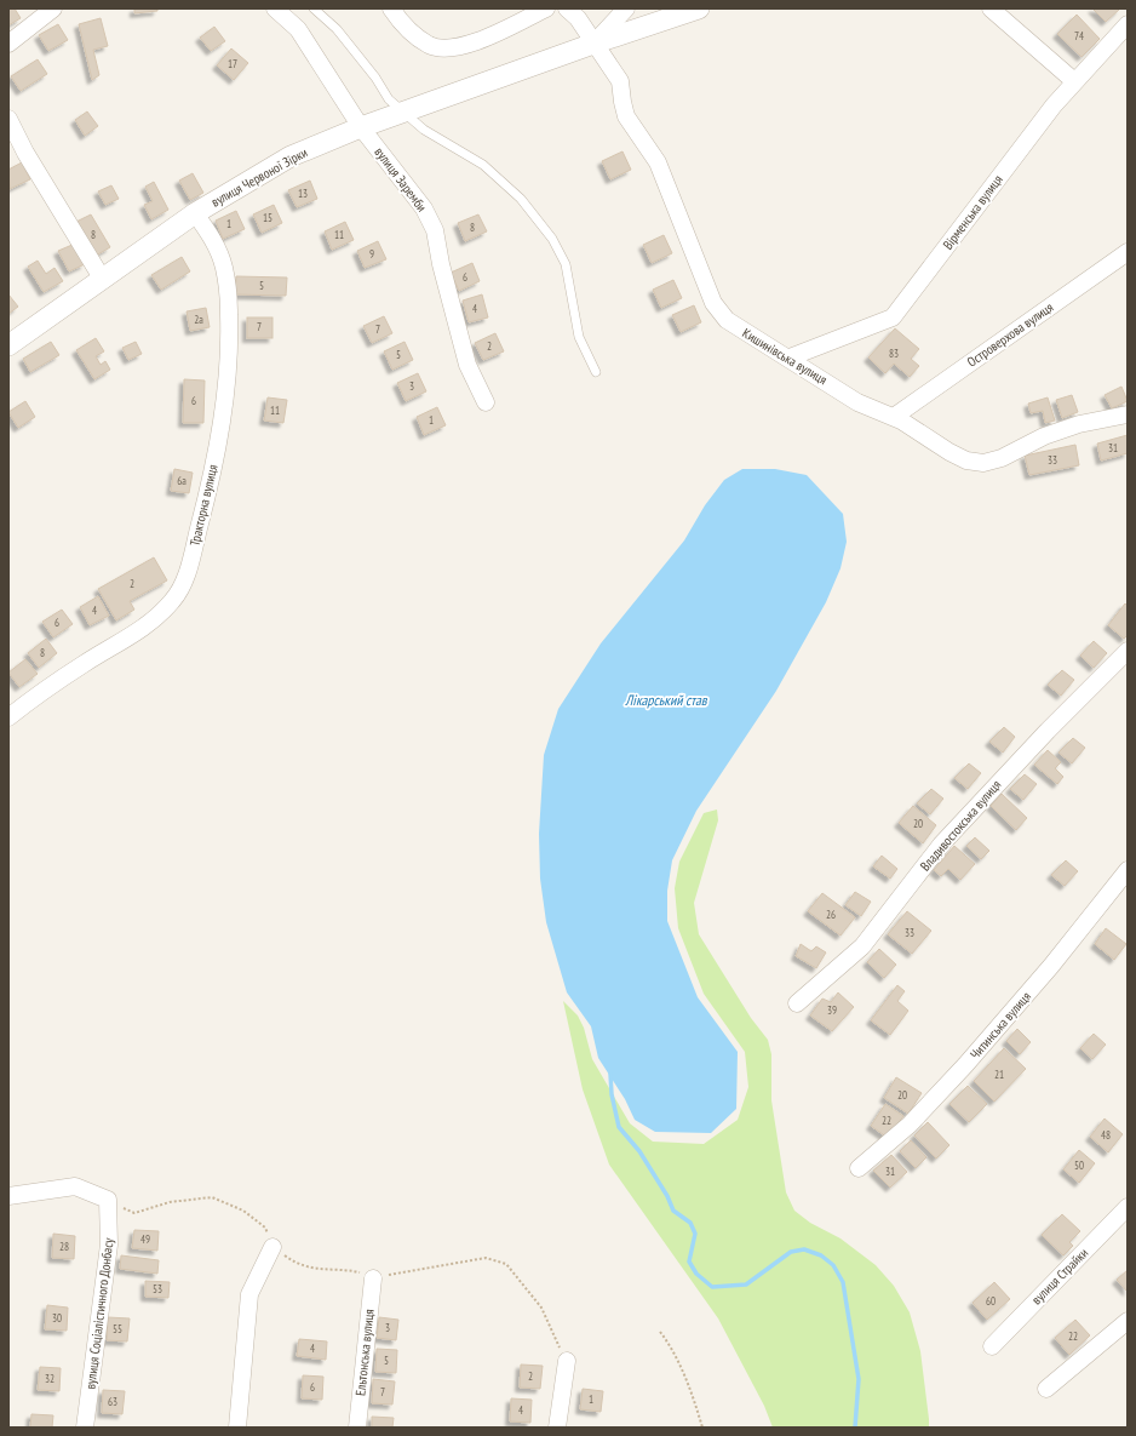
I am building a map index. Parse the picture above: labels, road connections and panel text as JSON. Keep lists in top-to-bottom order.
{
  "streets": {
    "street": [
      "вулиця Червоної Зірки",
      "вулиця Заремби",
      "Вірменська вулиця",
      "Островерхова вулиця",
      "Кишинівська вулиця",
      "Тракторна вулиця",
      "Владивостокська вулиця",
      "Читинська вулиця",
      "вулиця Страйки",
      "вулиця Соціалістичного Донбасу",
      "Ельтонська вулиця"
    ]
  },
  "crossings": [
    ["вулиця Червоної Зірки", "вулиця Заремби"],
    ["вулиця Червоної Зірки", "Кишинівська вулиця"],
    ["вулиця Червоної Зірки", "Тракторна вулиця"],
    ["Вірменська вулиця", "Кишинівська вулиця"],
    ["Островерхова вулиця", "Кишинівська вулиця"]
  ],
  "water": ["Лікарський став"],
  "house_numbers": [
    "74",
    "17",
    "13",
    "15",
    "1",
    "8",
    "8",
    "11",
    "9",
    "6",
    "5",
    "4",
    "2а",
    "7",
    "7",
    "2",
    "83",
    "5",
    "3",
    "6",
    "11",
    "1",
    "31",
    "33",
    "6а",
    "2",
    "4",
    "6",
    "8",
    "20",
    "26",
    "33",
    "39",
    "21",
    "20",
    "22",
    "48",
    "50",
    "31",
    "49",
    "28",
    "53",
    "60",
    "30",
    "3",
    "55",
    "22",
    "4",
    "5",
    "2",
    "32",
    "6",
    "7",
    "1",
    "63",
    "4"
  ]
}
